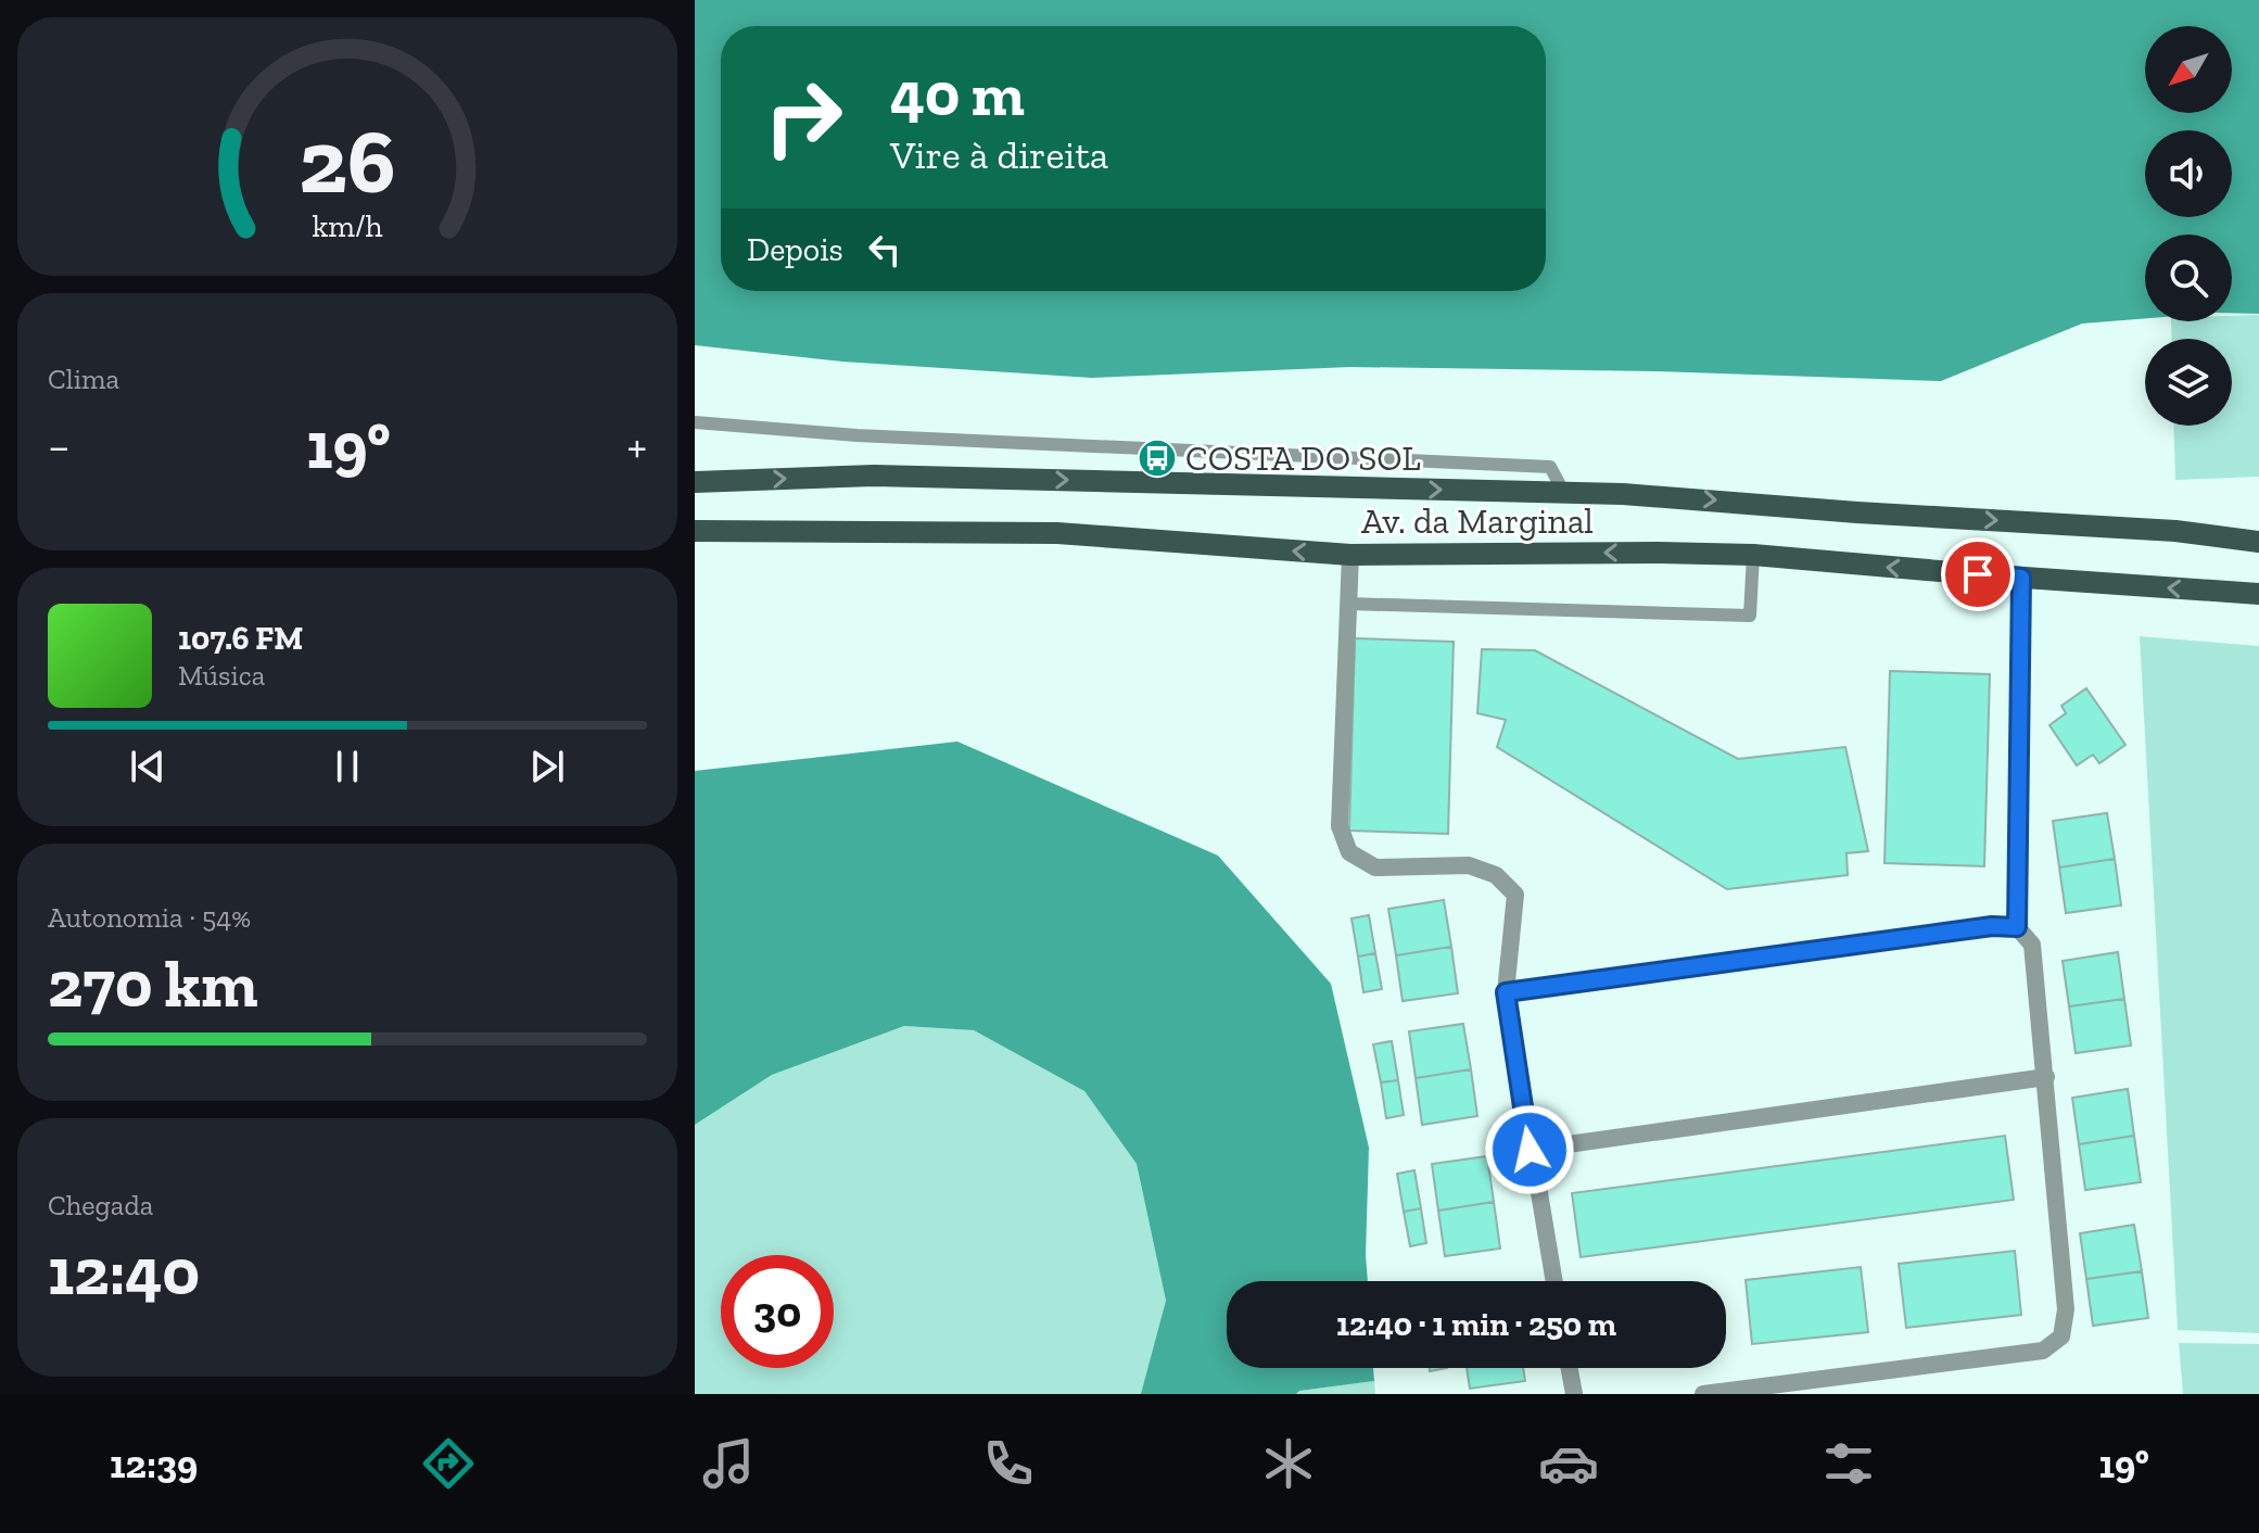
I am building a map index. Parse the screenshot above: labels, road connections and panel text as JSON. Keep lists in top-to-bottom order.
{
  "streets": {
    "main road": ["Av. da Marginal"]
  },
  "places": {
    "bus stop": ["COSTA DO SOL"]
  },
  "north": "bottom left",
  "page": {
    "turn": ["40 m", "Vire à direita"],
    "then": "Depois",
    "tile": [
      "Clima",
      ["Autonomia · 54%", "270 km"],
      ["Chegada", "12:40"]
    ],
    "heat": ["−", "19°", "+"],
    "song": ["107.6 FM", "Música"],
    "limit": "30",
    "trip": "12:40 · 1 min · 250 m",
    "tabs": ["12:39", "19°"],
    "gauge": ["26", "km/h"]
  }
}
